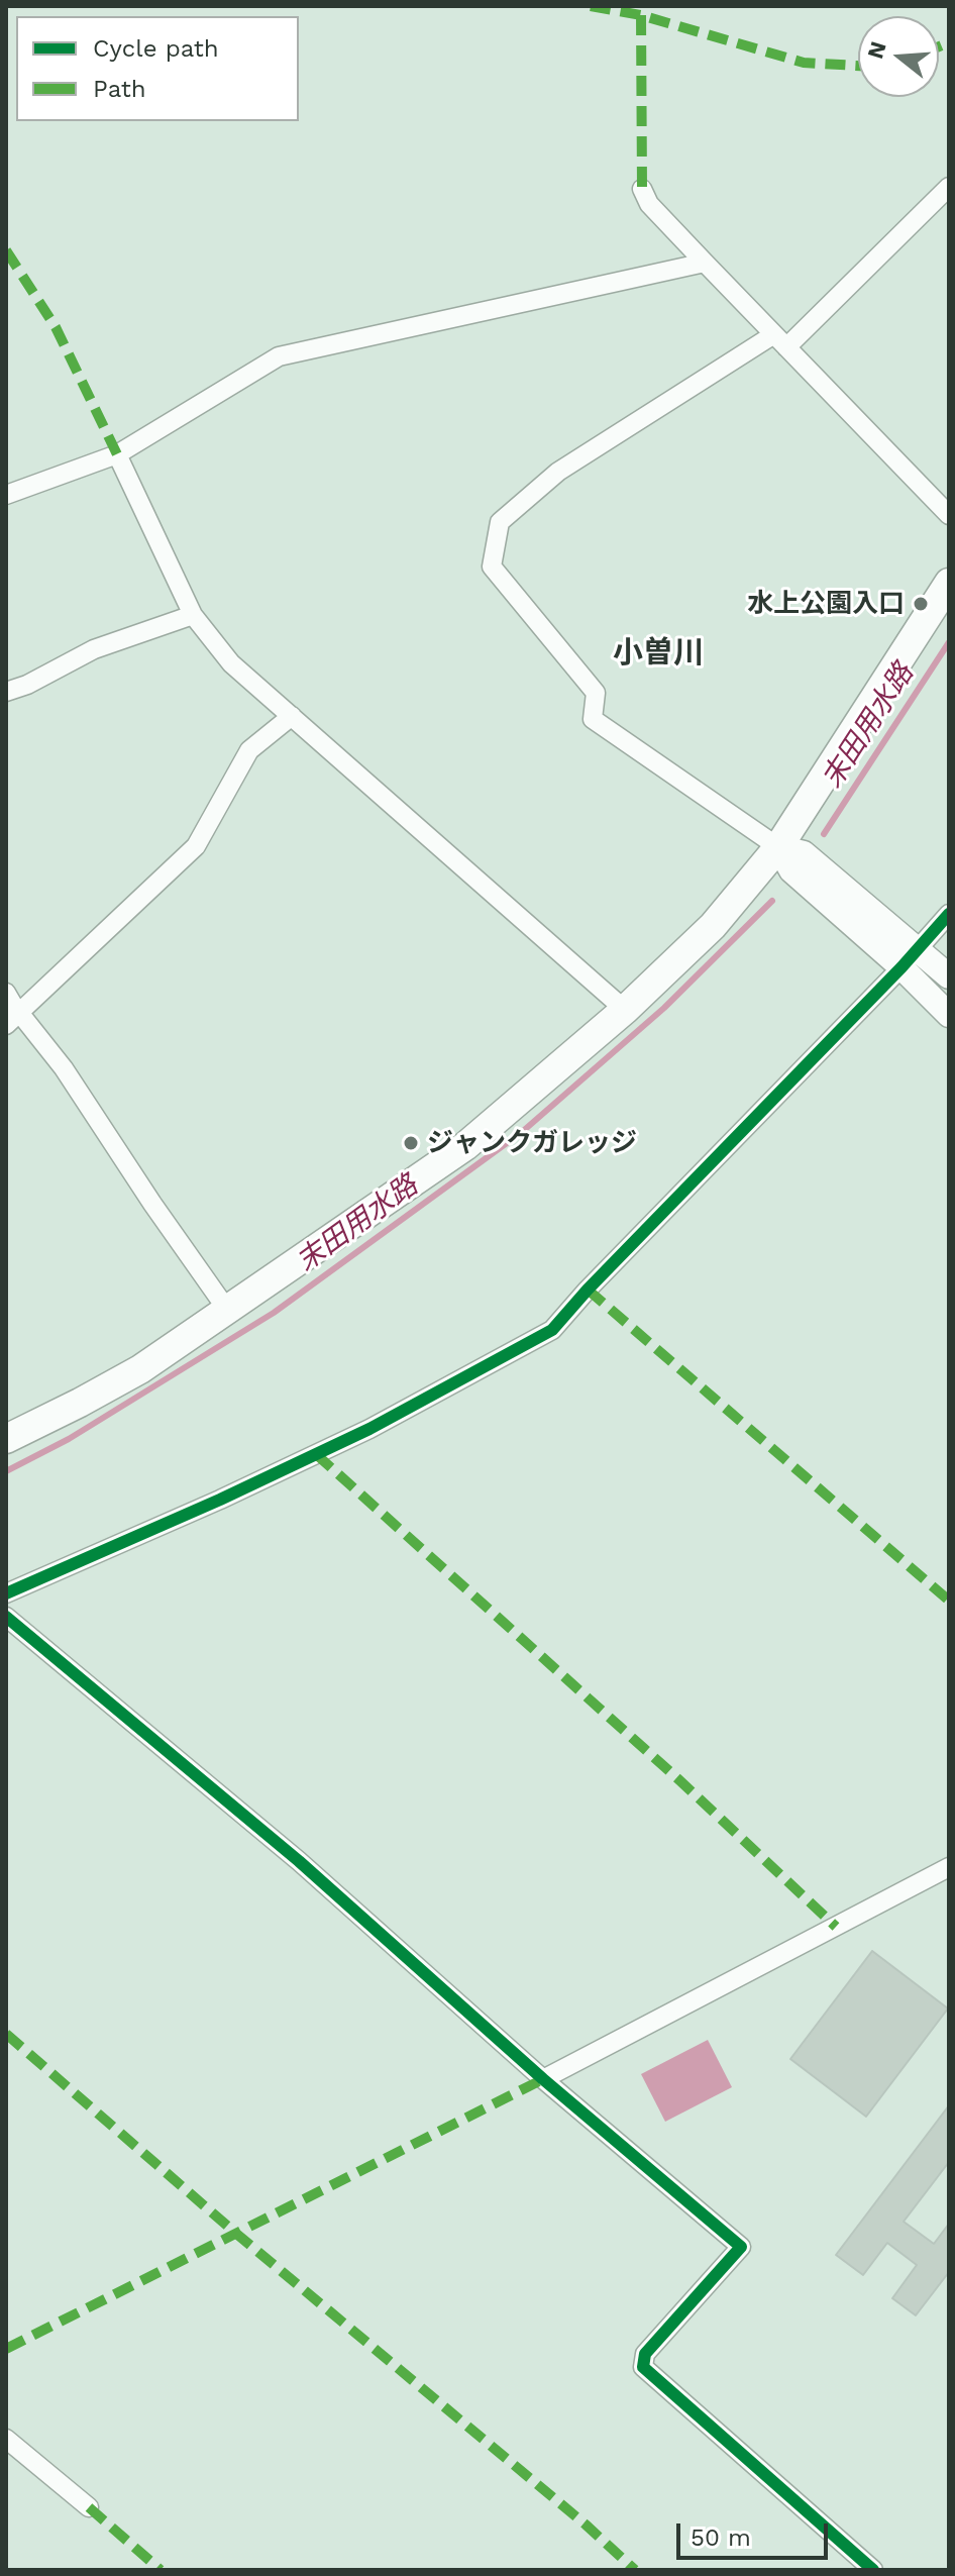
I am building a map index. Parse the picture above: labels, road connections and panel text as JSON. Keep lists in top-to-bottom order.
{
  "districts": ["小曽川"],
  "water": ["末田用水路"],
  "places": ["水上公園入口", "ジャンクガレッジ"],
  "legend": ["Cycle path", "Path"],
  "scale_bar": "50 m",
  "north": "left"
}
